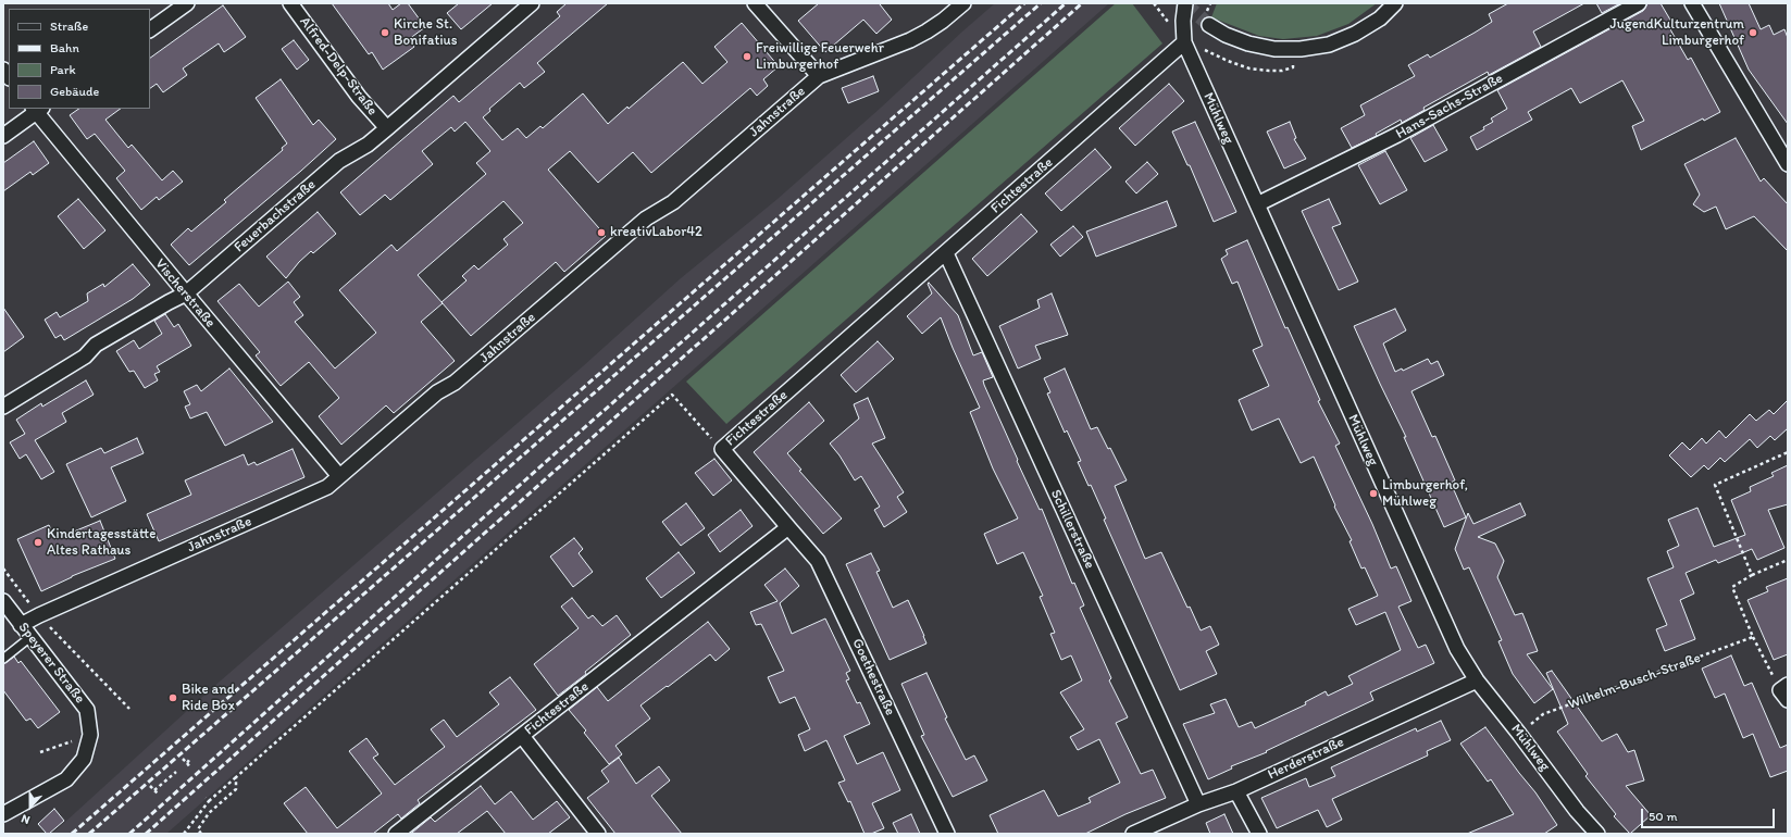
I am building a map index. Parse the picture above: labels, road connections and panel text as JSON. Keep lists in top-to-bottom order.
{
  "streets": {
    "street": [
      "Alfred-Delp-Straße",
      "Hans-Sachs-Straße",
      "Jahnstraße",
      "Mühlweg",
      "Fichtestraße",
      "Feuerbachstraße",
      "Vischerstraße",
      "Schillerstraße",
      "Speyerer Straße",
      "Goethestraße",
      "Herderstraße"
    ],
    "path": ["Wilhelm-Busch-Straße"]
  },
  "crossings": [
    ["Alfred-Delp-Straße", "Feuerbachstraße"],
    ["Hans-Sachs-Straße", "Mühlweg"],
    ["Jahnstraße", "Vischerstraße"],
    ["Jahnstraße", "Speyerer Straße"],
    ["Mühlweg", "Fichtestraße"],
    ["Mühlweg", "Wilhelm-Busch-Straße"],
    ["Mühlweg", "Herderstraße"],
    ["Fichtestraße", "Schillerstraße"],
    ["Fichtestraße", "Goethestraße"],
    ["Feuerbachstraße", "Vischerstraße"],
    ["Schillerstraße", "Herderstraße"]
  ],
  "places": [
    "Kirche St. Bonifatius",
    "JugendKulturzentrum Limburgerhof",
    "Freiwillige Feuerwehr Limburgerhof",
    "kreativLabor42",
    "Limburgerhof, Mühlweg",
    "Kindertagesstätte Altes Rathaus",
    "Bike and Ride Box"
  ],
  "legend": [
    "Straße",
    "Bahn",
    "Park",
    "Gebäude"
  ],
  "scale_bar": "50 m",
  "north": "bottom"
}
